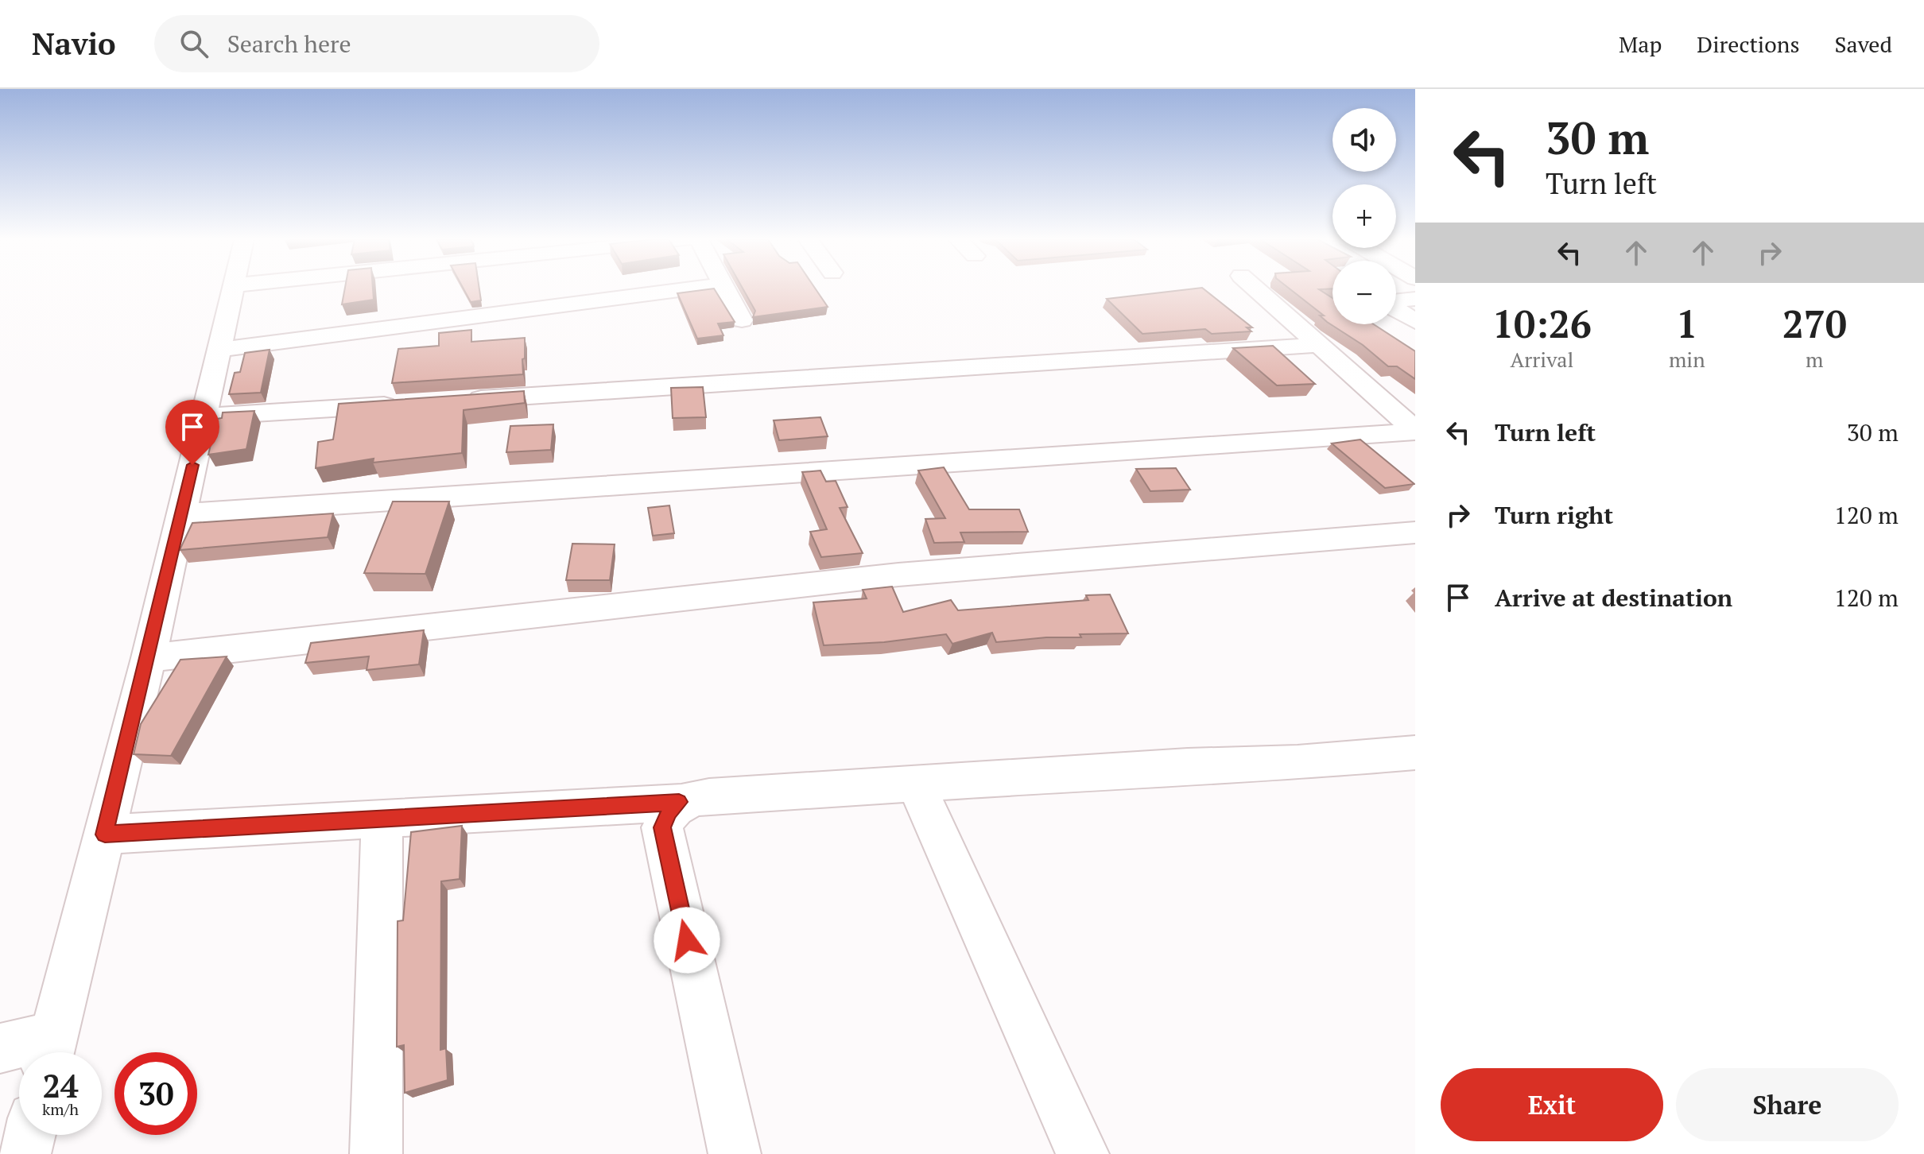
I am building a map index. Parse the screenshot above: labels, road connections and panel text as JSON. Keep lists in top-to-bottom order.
{
  "page": {
    "header": "Navio",
    "search": "Search here",
    "nav": ["Map", "Directions", "Saved"],
    "turn": ["30 m", "Turn left"],
    "map_buttons": ["+", "−"],
    "eta": [
      "10:26",
      "Arrival",
      "1",
      "min",
      "270",
      "m"
    ],
    "list": [
      {
        "name": "Turn left",
        "value": "30 m"
      },
      {
        "name": "Turn right",
        "value": "120 m"
      },
      {
        "name": "Arrive at destination",
        "value": "120 m"
      }
    ],
    "speed": "24 km/h",
    "limit": "30",
    "buttons": ["Exit", "Share"]
  }
}
